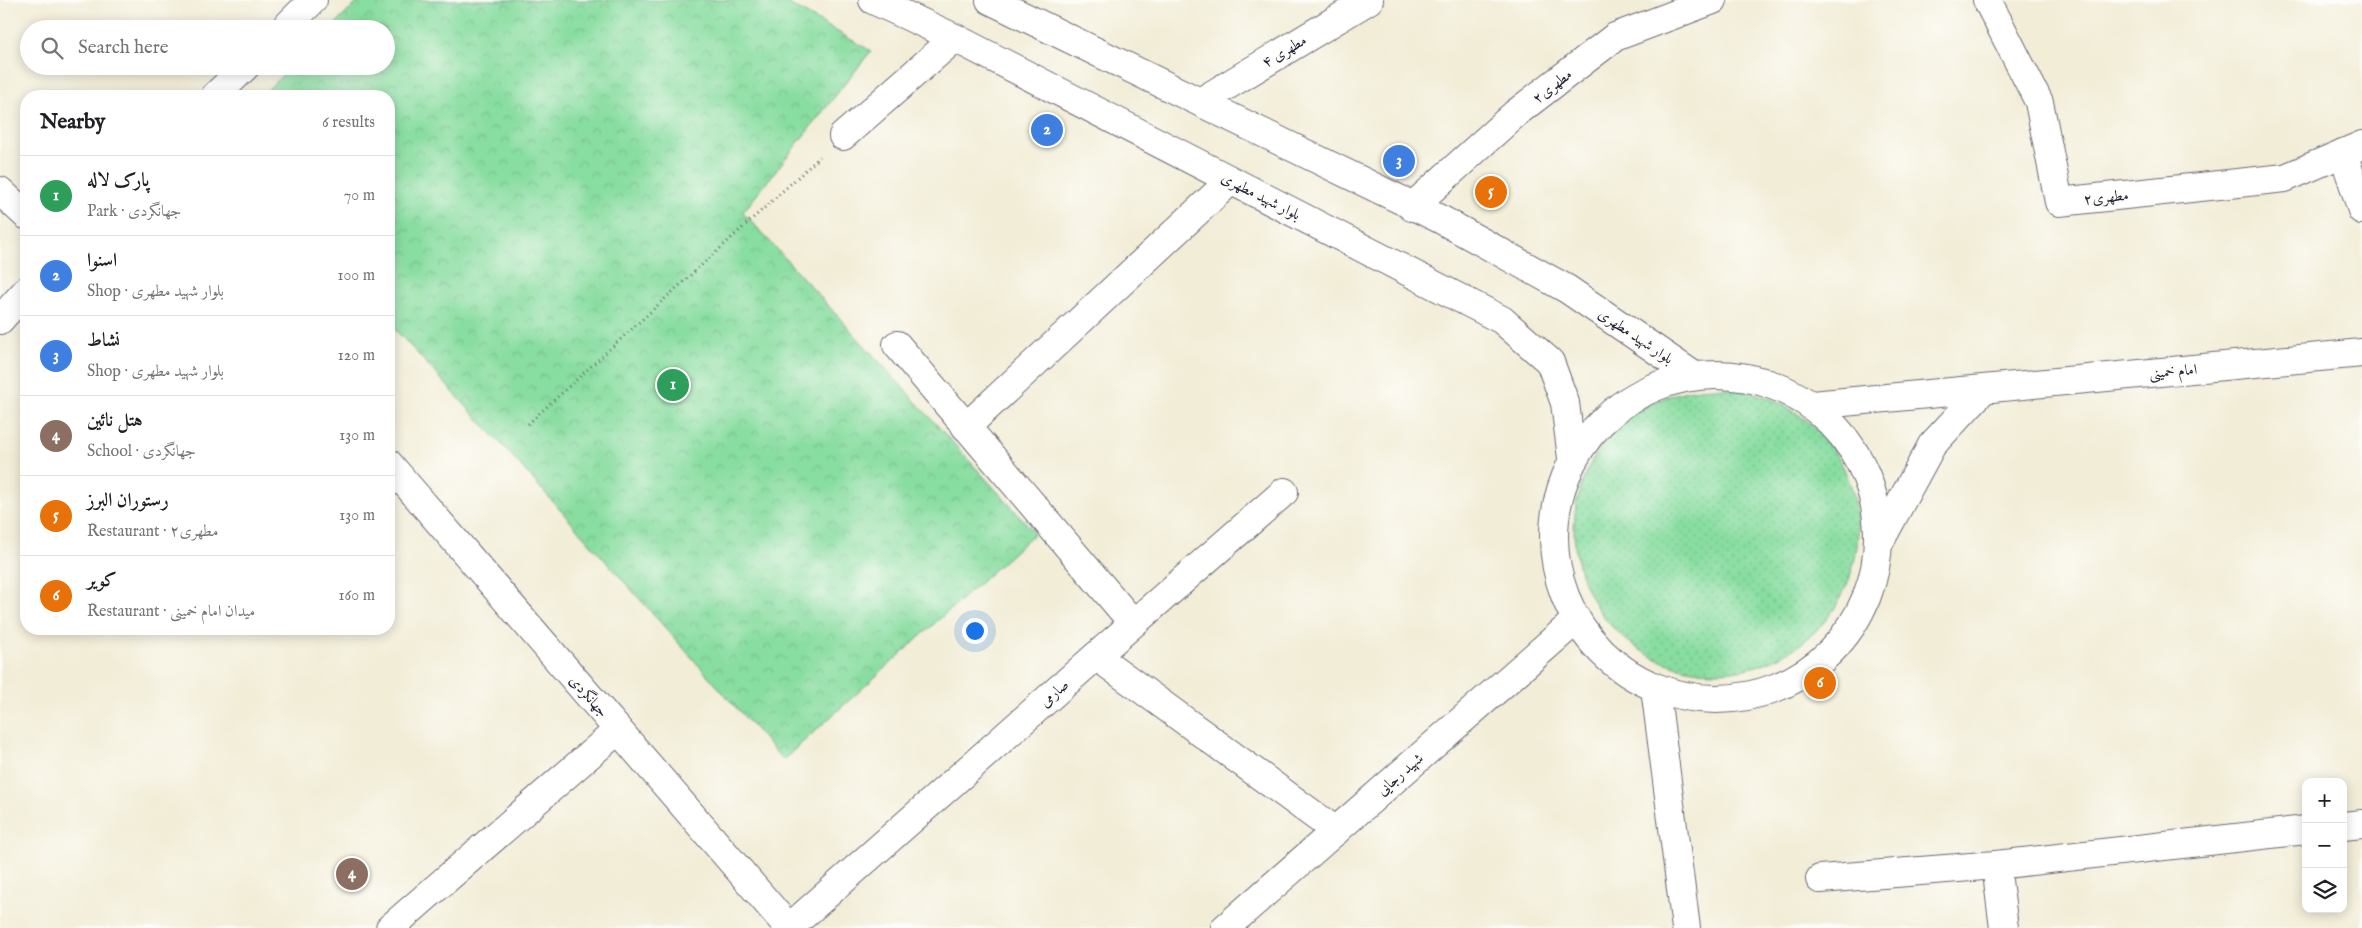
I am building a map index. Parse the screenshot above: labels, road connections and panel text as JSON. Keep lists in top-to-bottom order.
{
  "streets": {
    "street": [
      "مطهری ۴",
      "مطهری۲",
      "بلوار شهید مطهری",
      "امام خمینی",
      "صارمی",
      "جهانگردی",
      "شهید رجایی"
    ]
  },
  "crossings": [
    ["مطهری ۴", "بلوار شهید مطهری"],
    ["مطهری۲", "بلوار شهید مطهری"],
    ["صارمی", "جهانگردی"]
  ],
  "page": {
    "search": "Search here",
    "heading": ["Nearby", "6 results"],
    "pins": [
      "2",
      "3",
      "5",
      "1",
      "6",
      "4"
    ],
    "list": [
      {
        "mark": "1",
        "name": "پارک لاله",
        "note": "Park · جهانگردی",
        "value": "70 m"
      },
      {
        "mark": "2",
        "name": "اسنوا",
        "note": "Shop · بلوار شهید مطهری",
        "value": "100 m"
      },
      {
        "mark": "3",
        "name": "نشاط",
        "note": "Shop · بلوار شهید مطهری",
        "value": "120 m"
      },
      {
        "mark": "4",
        "name": "هتل نائین",
        "note": "School · جهانگردی",
        "value": "130 m"
      },
      {
        "mark": "5",
        "name": "رستوران البرز",
        "note": "Restaurant · مطهری۲",
        "value": "130 m"
      },
      {
        "mark": "6",
        "name": "کویر",
        "note": "Restaurant · میدان امام خمینی",
        "value": "160 m"
      }
    ],
    "map_buttons": ["+", "−"]
  }
}
